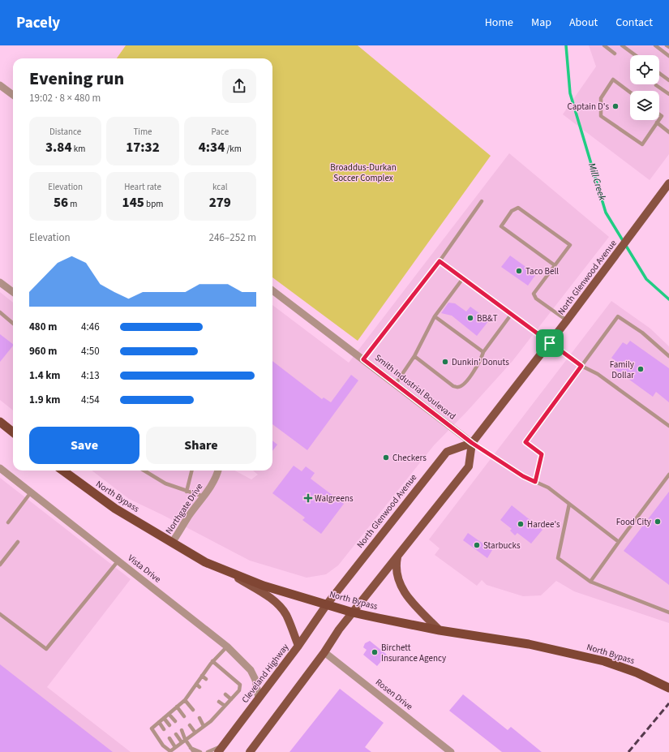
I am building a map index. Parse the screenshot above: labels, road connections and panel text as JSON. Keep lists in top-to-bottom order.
{
  "streets": {
    "highway": ["North Bypass"],
    "main road": ["North Glenwood Avenue", "Cleveland Highway"],
    "street": [
      "Smith Industrial Boulevard",
      "Northgate Drive",
      "Vista Drive",
      "Rosen Drive"
    ]
  },
  "crossings": [
    ["North Glenwood Avenue", "Smith Industrial Boulevard"],
    ["North Glenwood Avenue", "North Bypass"],
    ["North Glenwood Avenue", "Cleveland Highway"],
    ["North Bypass", "Northgate Drive"],
    ["North Bypass", "Cleveland Highway"],
    ["Vista Drive", "Cleveland Highway"]
  ],
  "water": ["Mill Creek"],
  "parks": ["Broaddus-Durkan Soccer Complex"],
  "places": {
    "other": [
      "Captain D's",
      "Taco Bell",
      "BB&T",
      "Dunkin' Donuts",
      "Family Dollar",
      "Checkers",
      "Food City",
      "Hardee's",
      "Starbucks",
      "Birchett Insurance Agency"
    ],
    "health": ["Walgreens"]
  },
  "page": {
    "header": "Pacely",
    "nav": [
      "Home",
      "Map",
      "About",
      "Contact"
    ],
    "heading": ["Evening run", "19:02 · 8 × 480 m"],
    "stats": [
      ["Distance", "3.84 km"],
      ["Time", "17:32"],
      ["Pace", "4:34 /km"],
      ["Elevation", "56 m"],
      ["Heart rate", "145 bpm"],
      ["kcal", "279"]
    ],
    "chart": ["Elevation", "246–252 m"],
    "list": [
      {
        "name": "480 m",
        "note": "4:46"
      },
      {
        "name": "960 m",
        "note": "4:50"
      },
      {
        "name": "1.4 km",
        "note": "4:13"
      },
      {
        "name": "1.9 km",
        "note": "4:54"
      }
    ],
    "buttons": ["Save", "Share"]
  }
}
